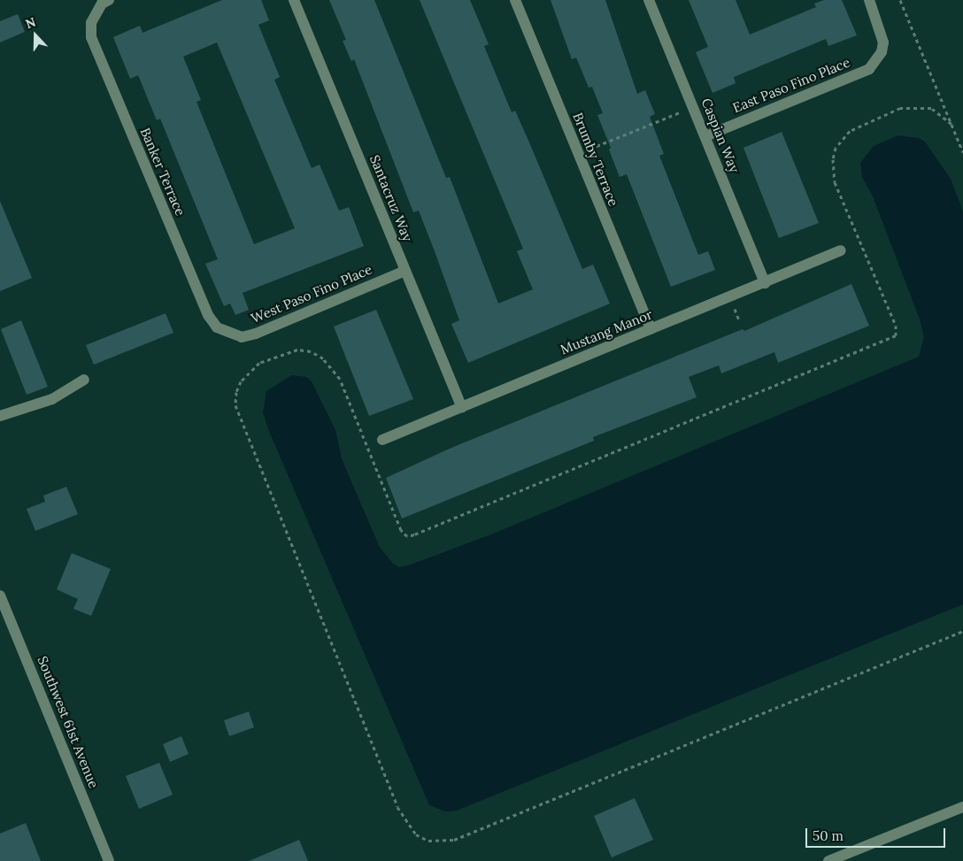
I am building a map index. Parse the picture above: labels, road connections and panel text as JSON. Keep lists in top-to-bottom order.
{
  "streets": {
    "street": [
      "East Paso Fino Place",
      "Caspian Way",
      "Brumby Terrace",
      "Banker Terrace",
      "Santacruz Way",
      "West Paso Fino Place",
      "Mustang Manor",
      "Southwest 61st Avenue"
    ]
  },
  "crossings": [
    ["East Paso Fino Place", "Caspian Way"],
    ["Caspian Way", "Mustang Manor"],
    ["Brumby Terrace", "Mustang Manor"],
    ["Banker Terrace", "West Paso Fino Place"],
    ["Santacruz Way", "West Paso Fino Place"],
    ["Santacruz Way", "Mustang Manor"]
  ],
  "scale_bar": "50 m",
  "north": "top"
}
